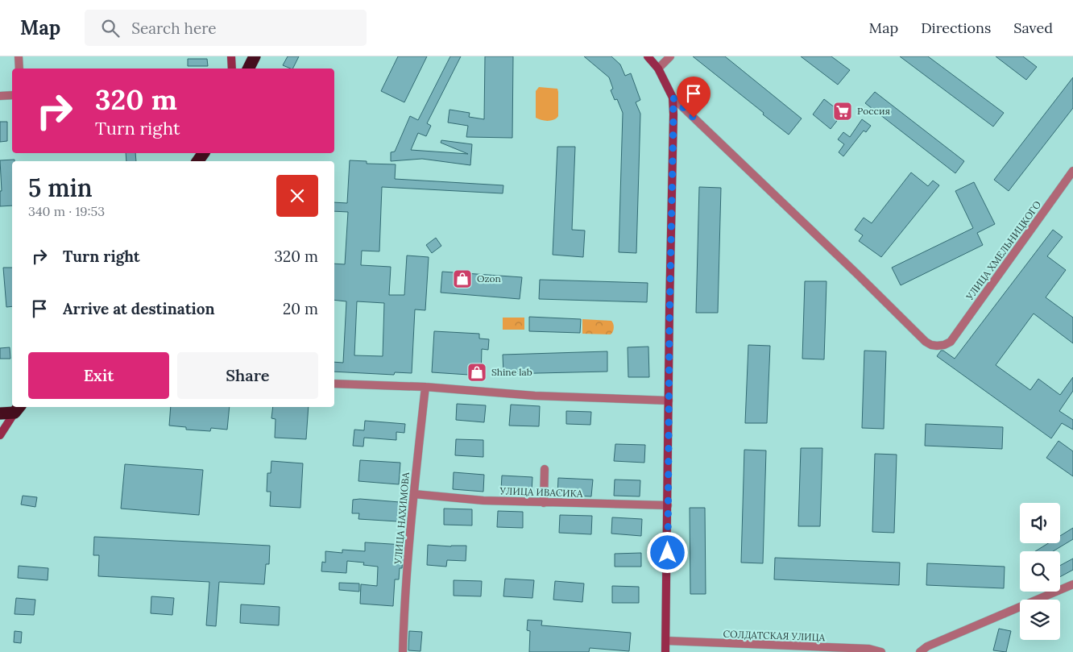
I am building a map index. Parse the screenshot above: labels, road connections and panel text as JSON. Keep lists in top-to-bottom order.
{
  "streets": {
    "street": [
      "УЛИЦА ХМЕЛЬНИЦКОГО",
      "УЛИЦА ИВАСИКА",
      "УЛИЦА НАХИМОВА",
      "СОЛДАТСКАЯ УЛИЦА"
    ]
  },
  "crossings": [
    ["УЛИЦА ИВАСИКА", "УЛИЦА НАХИМОВА"]
  ],
  "places": {
    "supermarket": ["Россия"],
    "shop": ["Ozon", "Shine lab"]
  },
  "page": {
    "header": "Map",
    "search": "Search here",
    "nav": ["Map", "Directions", "Saved"],
    "turn": ["320 m", "Turn right"],
    "heading": ["5 min", "340 m · 19:53"],
    "list": [
      {
        "name": "Turn right",
        "value": "320 m"
      },
      {
        "name": "Arrive at destination",
        "value": "20 m"
      }
    ],
    "buttons": ["Exit", "Share"]
  }
}
